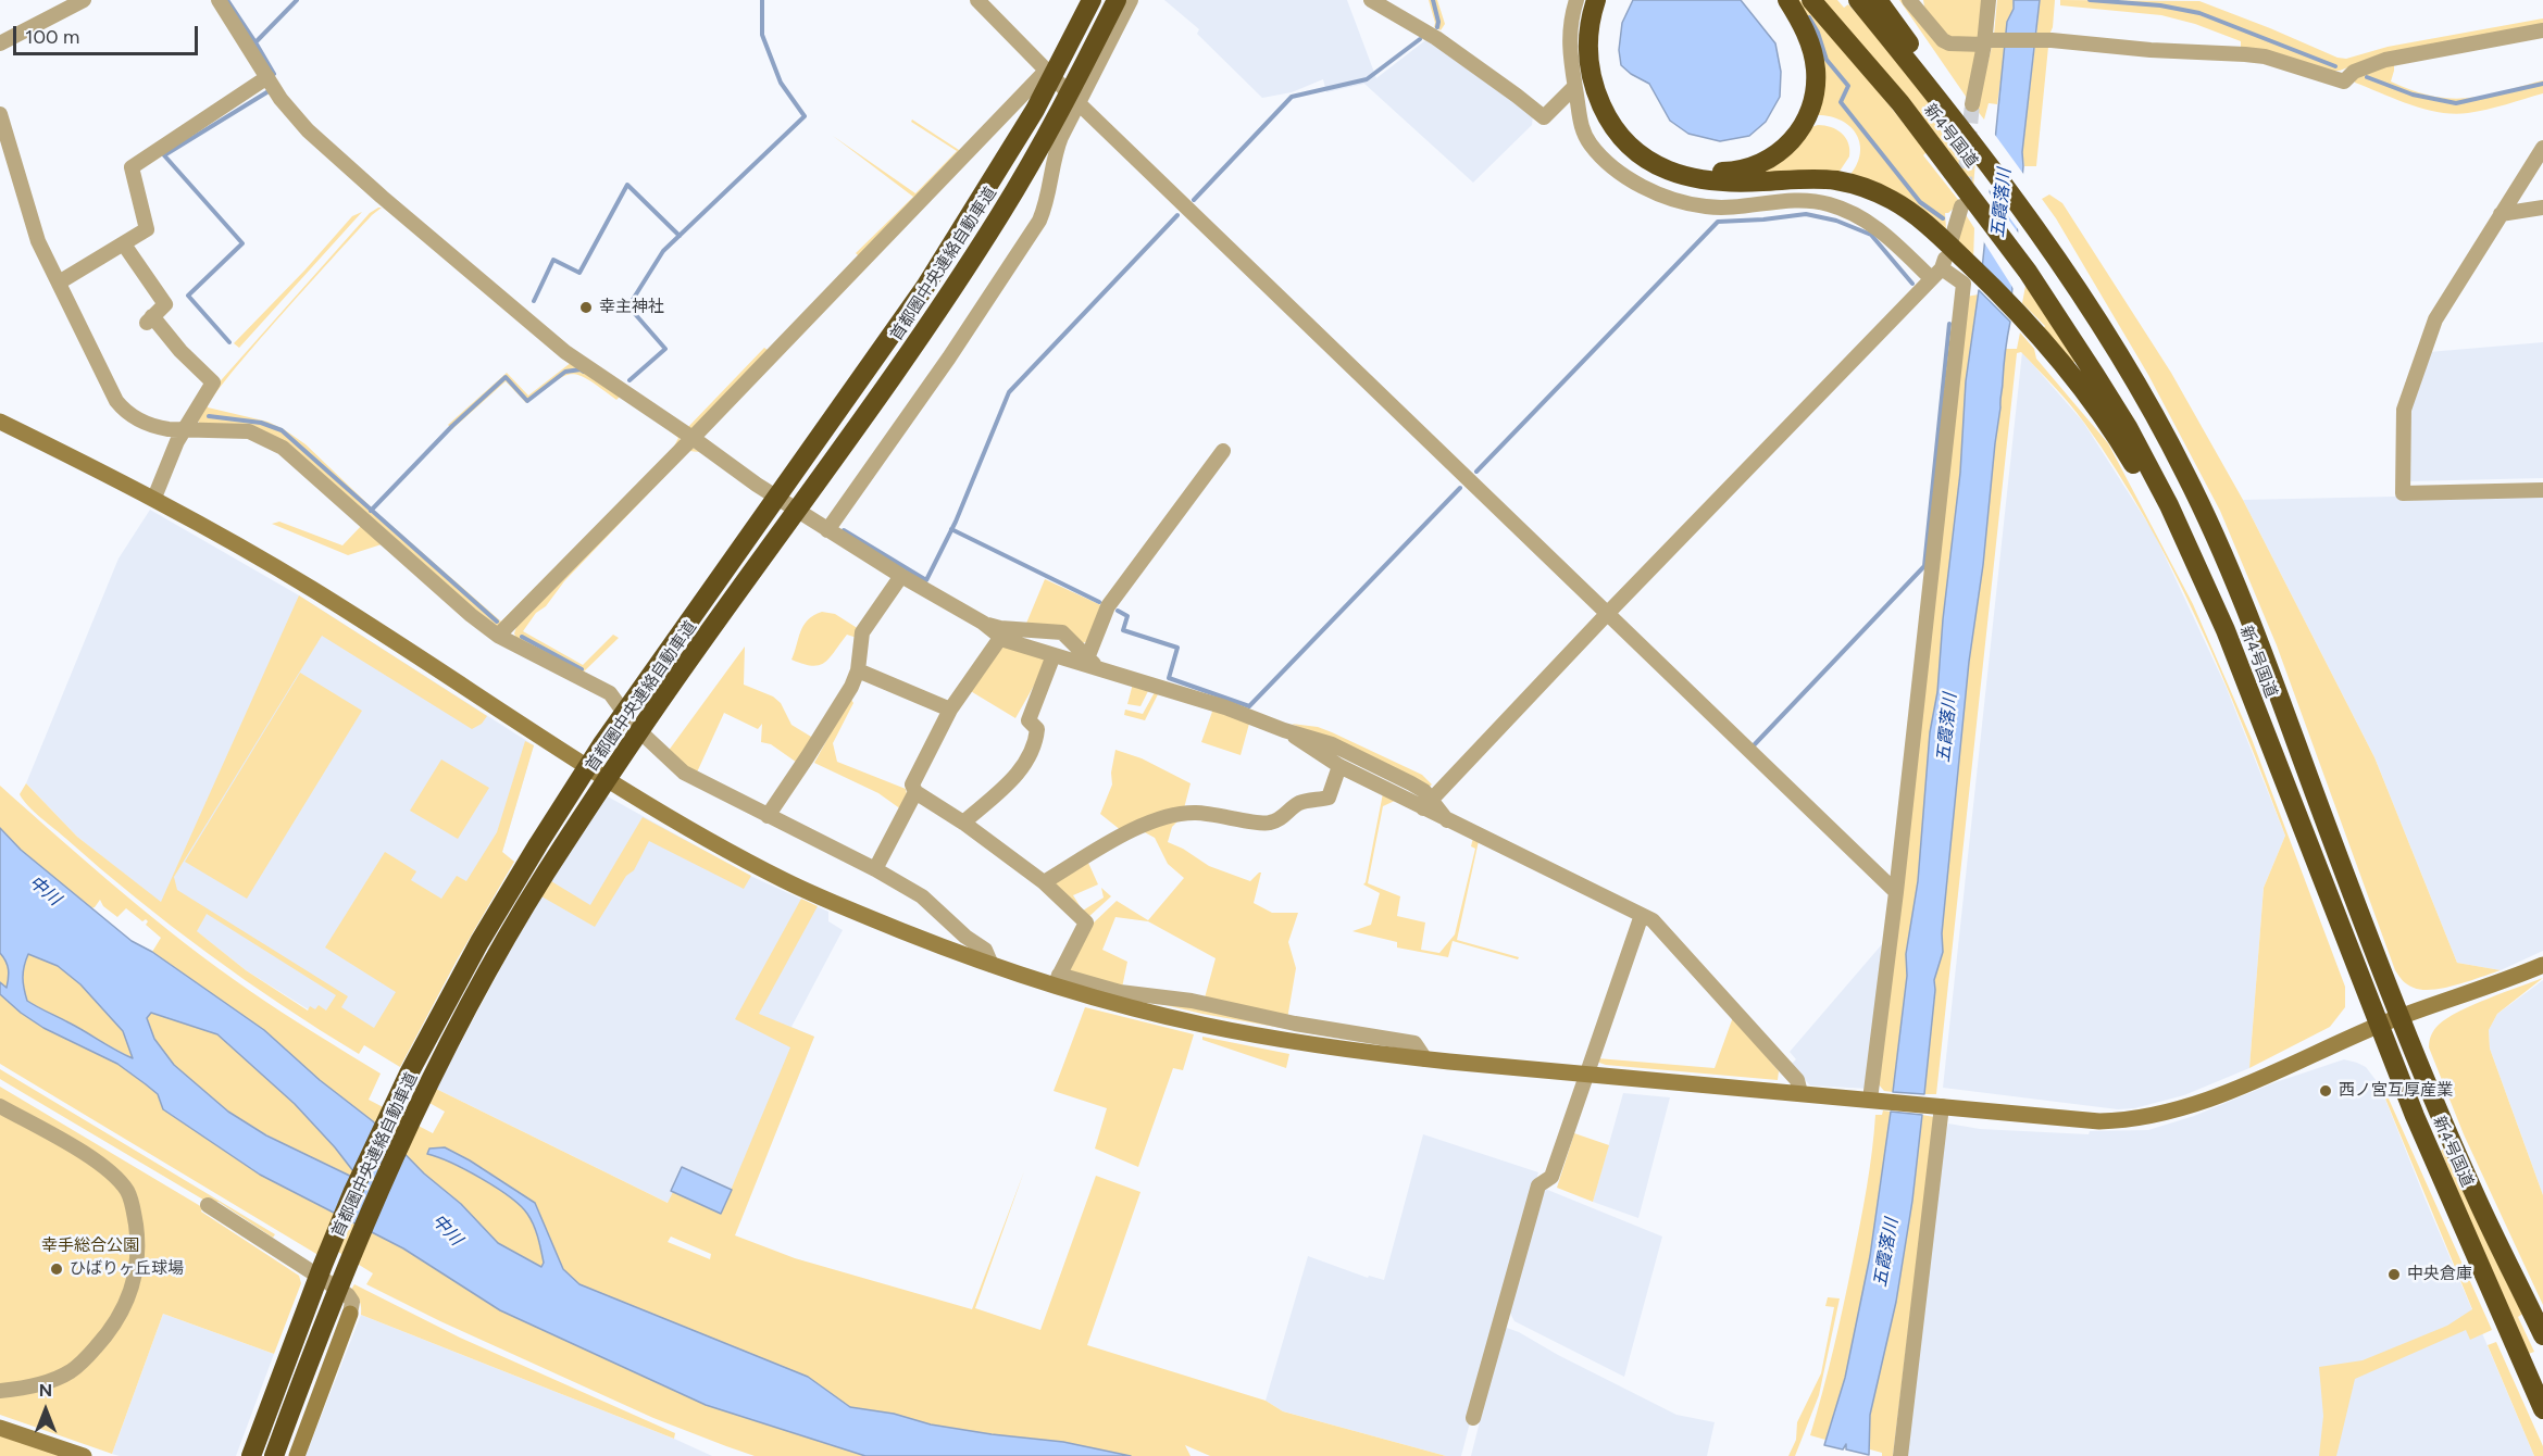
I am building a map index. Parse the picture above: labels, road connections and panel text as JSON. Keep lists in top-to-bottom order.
{
  "streets": {
    "highway": ["新4号国道", "首都圏中央連絡自動車道"]
  },
  "water": ["五霞落川", "中川"],
  "parks": ["幸手総合公園"],
  "places": [
    "幸主神社",
    "西ノ宮互厚産業",
    "ひばりヶ丘球場",
    "中央倉庫"
  ],
  "scale_bar": "100 m",
  "north": "top"
}
